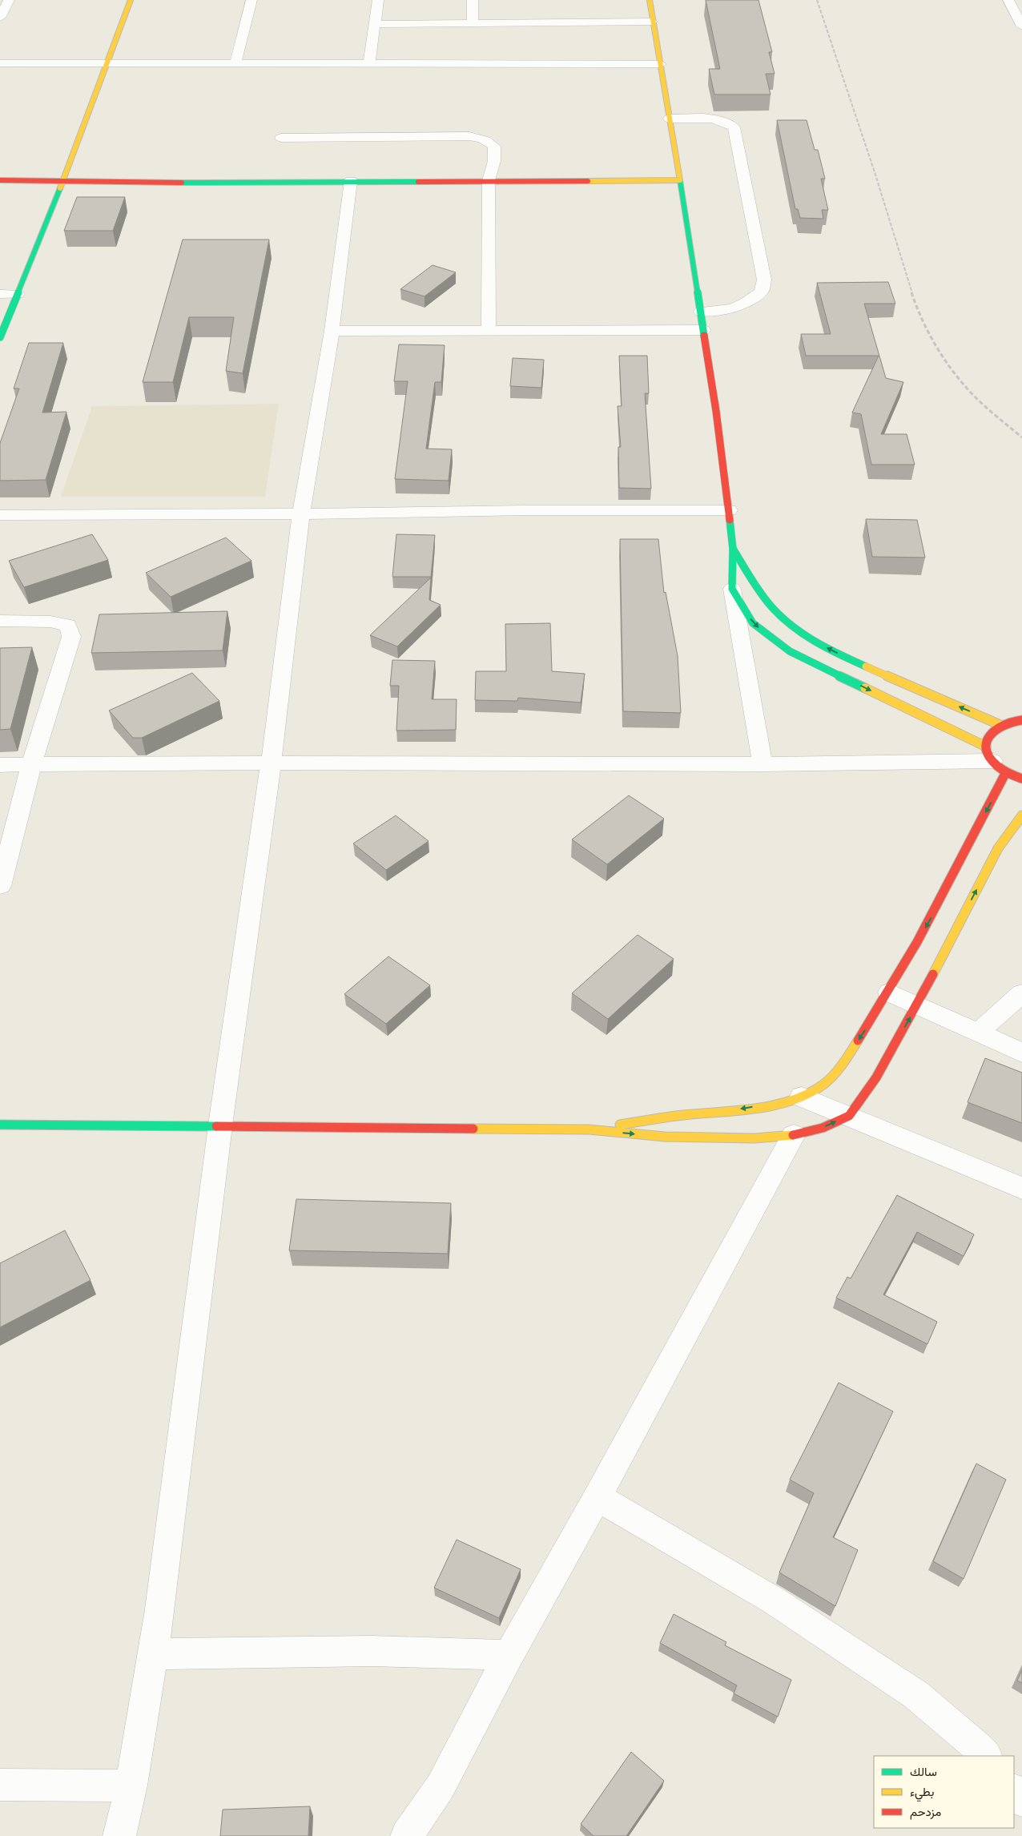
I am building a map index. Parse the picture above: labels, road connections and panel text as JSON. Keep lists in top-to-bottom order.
{
  "legend": ["سالك", "بطيء", "مزدحم"]
}
